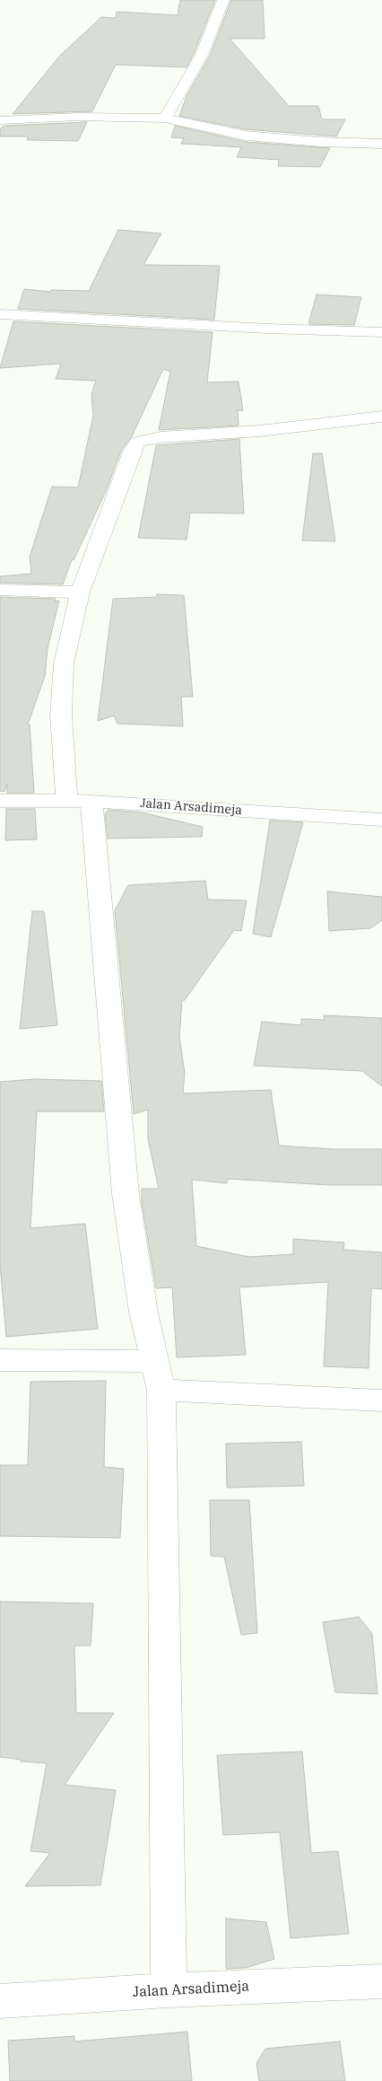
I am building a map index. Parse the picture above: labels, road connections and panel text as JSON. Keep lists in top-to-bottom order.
{
  "streets": {
    "street": ["Jalan Arsadimeja"]
  }
}
